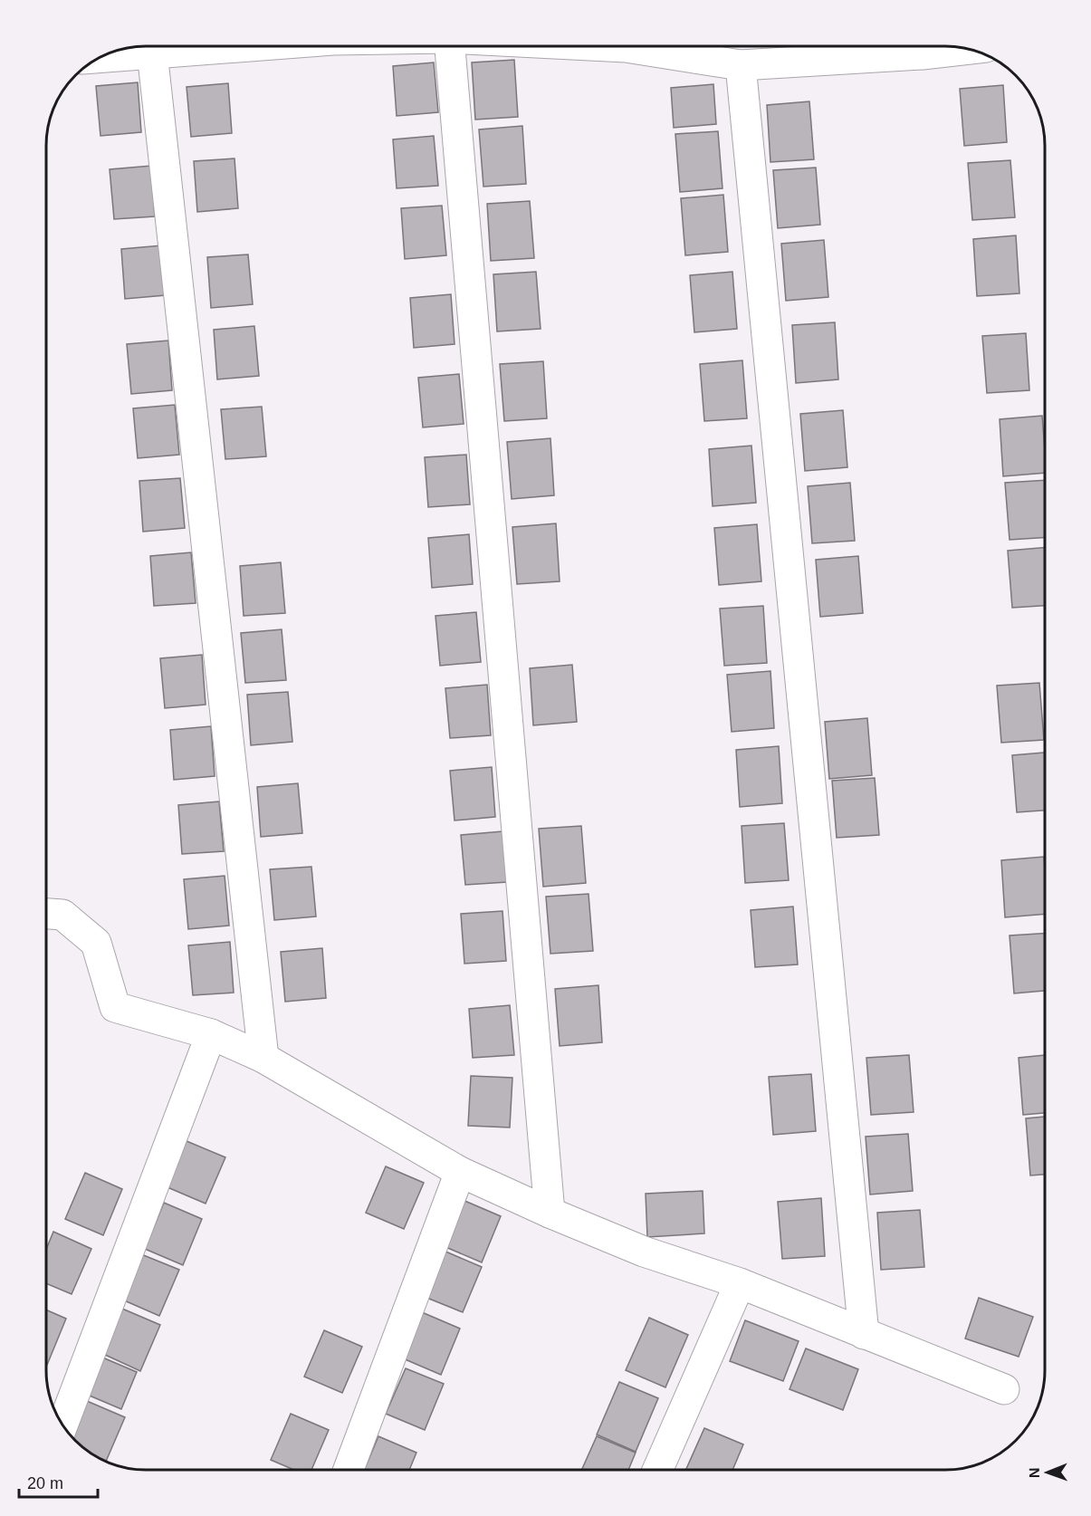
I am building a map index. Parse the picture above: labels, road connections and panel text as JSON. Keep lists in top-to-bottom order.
{
  "scale_bar": "20 m",
  "north": "left"
}
